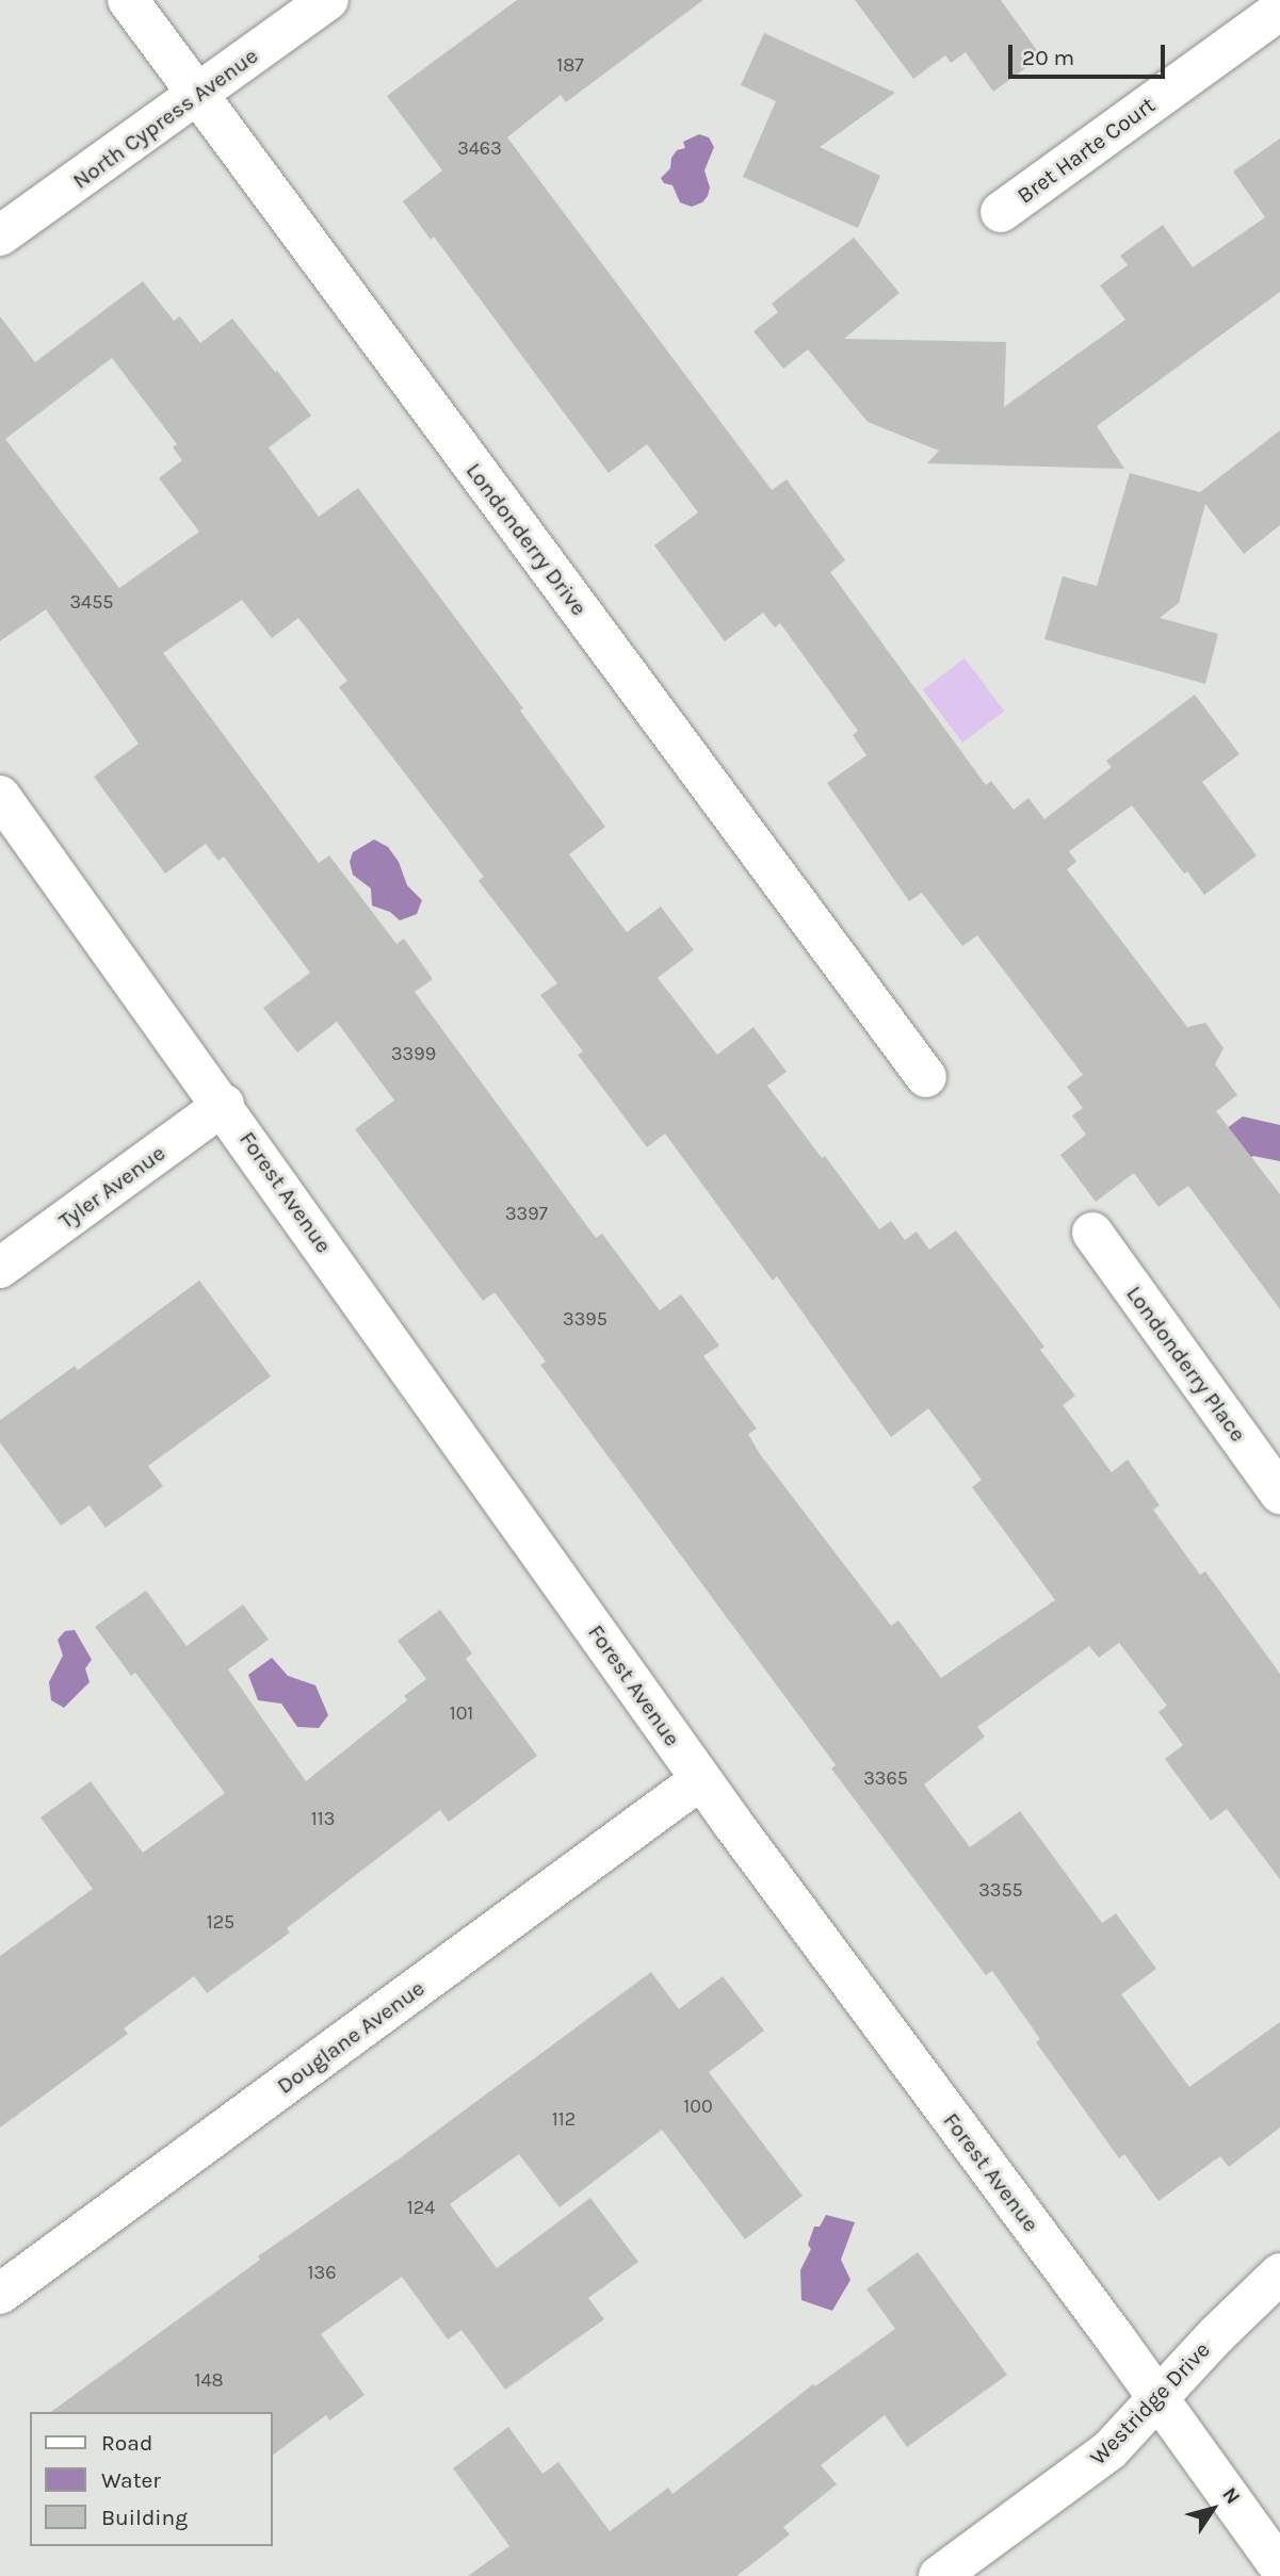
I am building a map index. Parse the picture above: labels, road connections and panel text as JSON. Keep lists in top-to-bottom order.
{
  "streets": {
    "street": [
      "North Cypress Avenue",
      "Bret Harte Court",
      "Londonderry Drive",
      "Tyler Avenue",
      "Forest Avenue",
      "Londonderry Place",
      "Douglane Avenue",
      "Westridge Drive"
    ]
  },
  "crossings": [
    ["North Cypress Avenue", "Londonderry Drive"],
    ["Tyler Avenue", "Forest Avenue"],
    ["Forest Avenue", "Douglane Avenue"],
    ["Forest Avenue", "Westridge Drive"]
  ],
  "house_numbers": [
    "187",
    "3463",
    "3455",
    "3399",
    "3397",
    "3395",
    "101",
    "3365",
    "113",
    "3355",
    "125",
    "100",
    "112",
    "124",
    "136",
    "148"
  ],
  "legend": ["Road", "Water", "Building"],
  "scale_bar": "20 m",
  "north": "top right"
}
